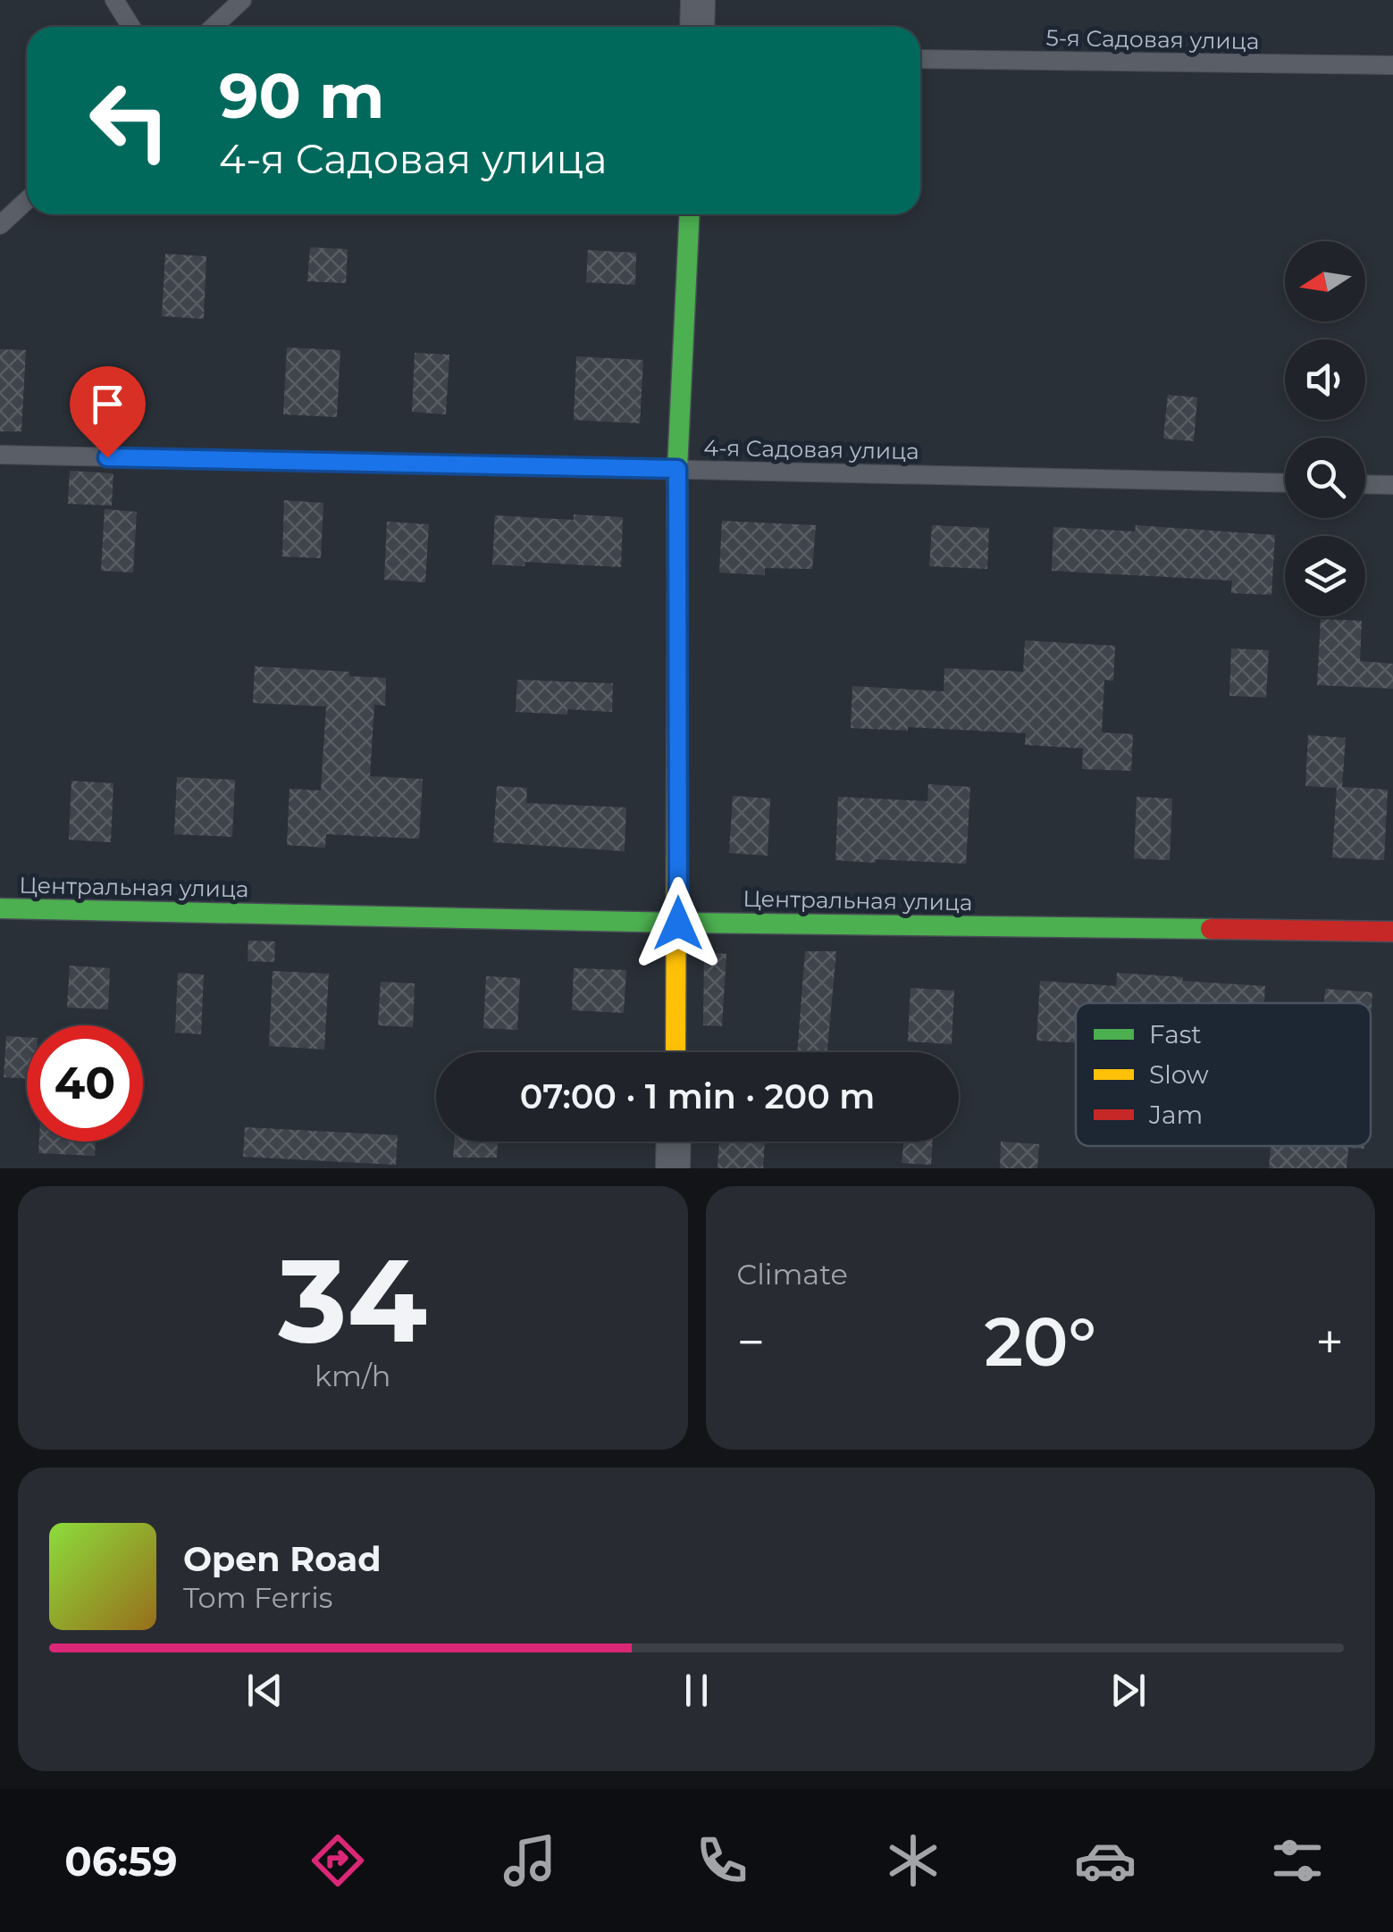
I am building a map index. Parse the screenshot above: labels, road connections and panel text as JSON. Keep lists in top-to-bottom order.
{
  "streets": {
    "street": ["Центральная улица"],
    "lane": ["5-я Садовая улица", "4-я Садовая улица"]
  },
  "legend": ["Fast", "Slow", "Jam"],
  "north": "left",
  "page": {
    "turn": ["90 m", "4-я Садовая улица"],
    "limit": "40",
    "trip": "07:00 · 1 min · 200 m",
    "tile": [
      ["34", "km/h"],
      "Climate"
    ],
    "heat": ["−", "20°", "+"],
    "song": ["Open Road", "Tom Ferris"],
    "tabs": "06:59"
  }
}
